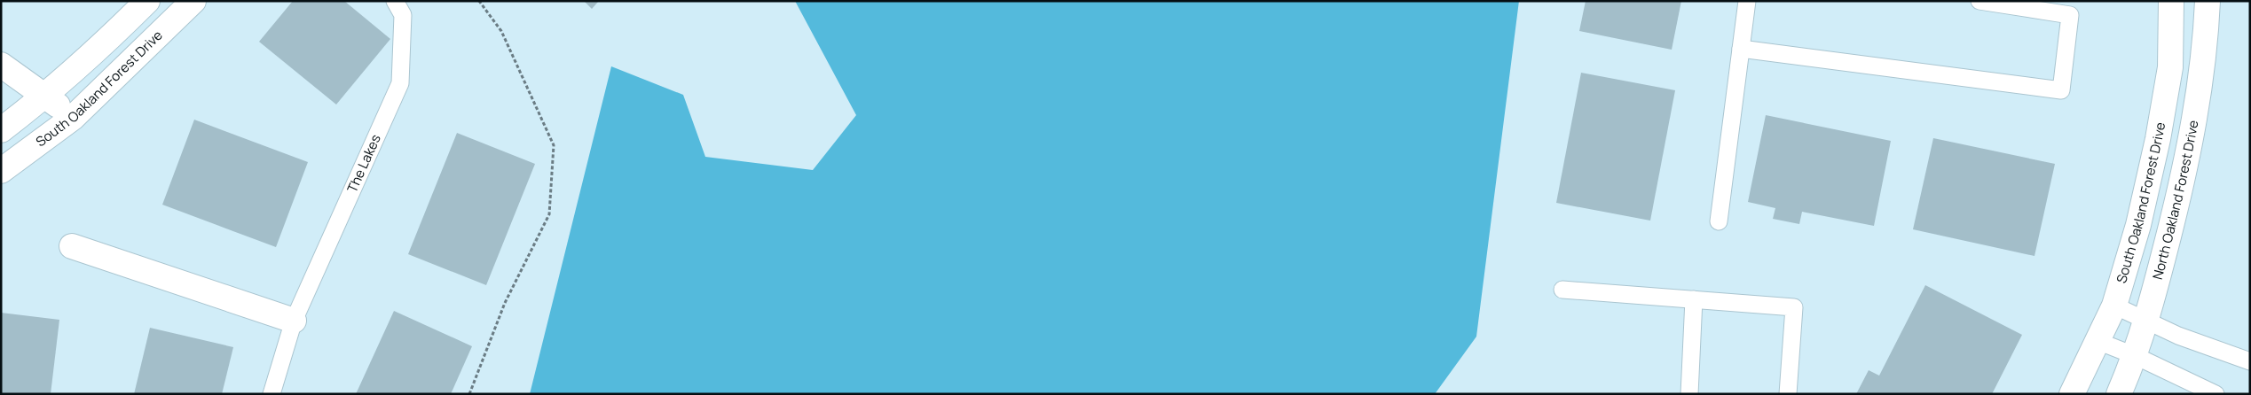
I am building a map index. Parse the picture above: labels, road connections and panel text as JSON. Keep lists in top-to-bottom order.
{
  "streets": {
    "street": ["South Oakland Forest Drive", "North Oakland Forest Drive"],
    "lane": ["The Lakes"]
  }
}
